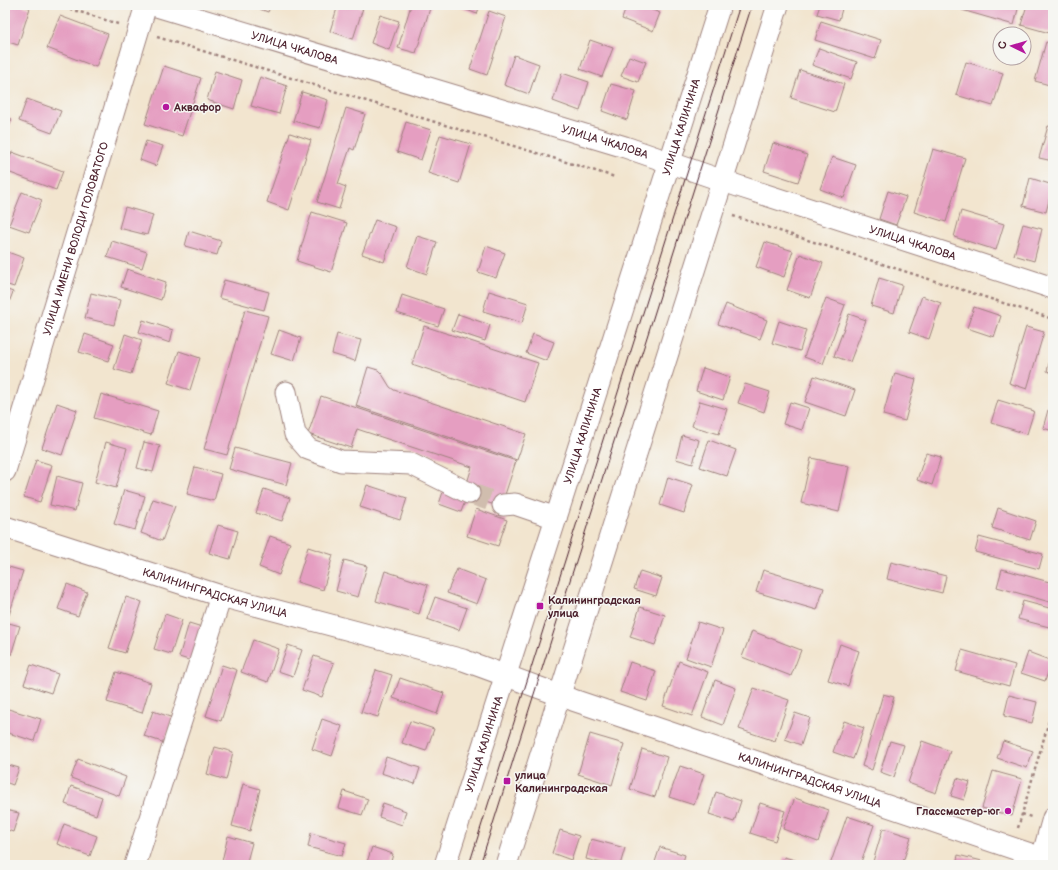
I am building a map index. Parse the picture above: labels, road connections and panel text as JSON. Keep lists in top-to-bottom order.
{
  "streets": {
    "street": [
      "УЛИЦА ЧКАЛОВА",
      "УЛИЦА КАЛИНИНА",
      "УЛИЦА ИМЕНИ ВОЛОДИ ГОЛОВАТОГО",
      "КАЛИНИНГРАДСКАЯ УЛИЦА"
    ]
  },
  "crossings": [
    ["УЛИЦА ЧКАЛОВА", "УЛИЦА КАЛИНИНА"],
    ["УЛИЦА КАЛИНИНА", "КАЛИНИНГРАДСКАЯ УЛИЦА"]
  ],
  "places": {
    "other": ["Аквафор", "Глассмастер-юг"],
    "transit": ["Калининградская улица", "улица Калининградская"]
  },
  "north": "left"
}
